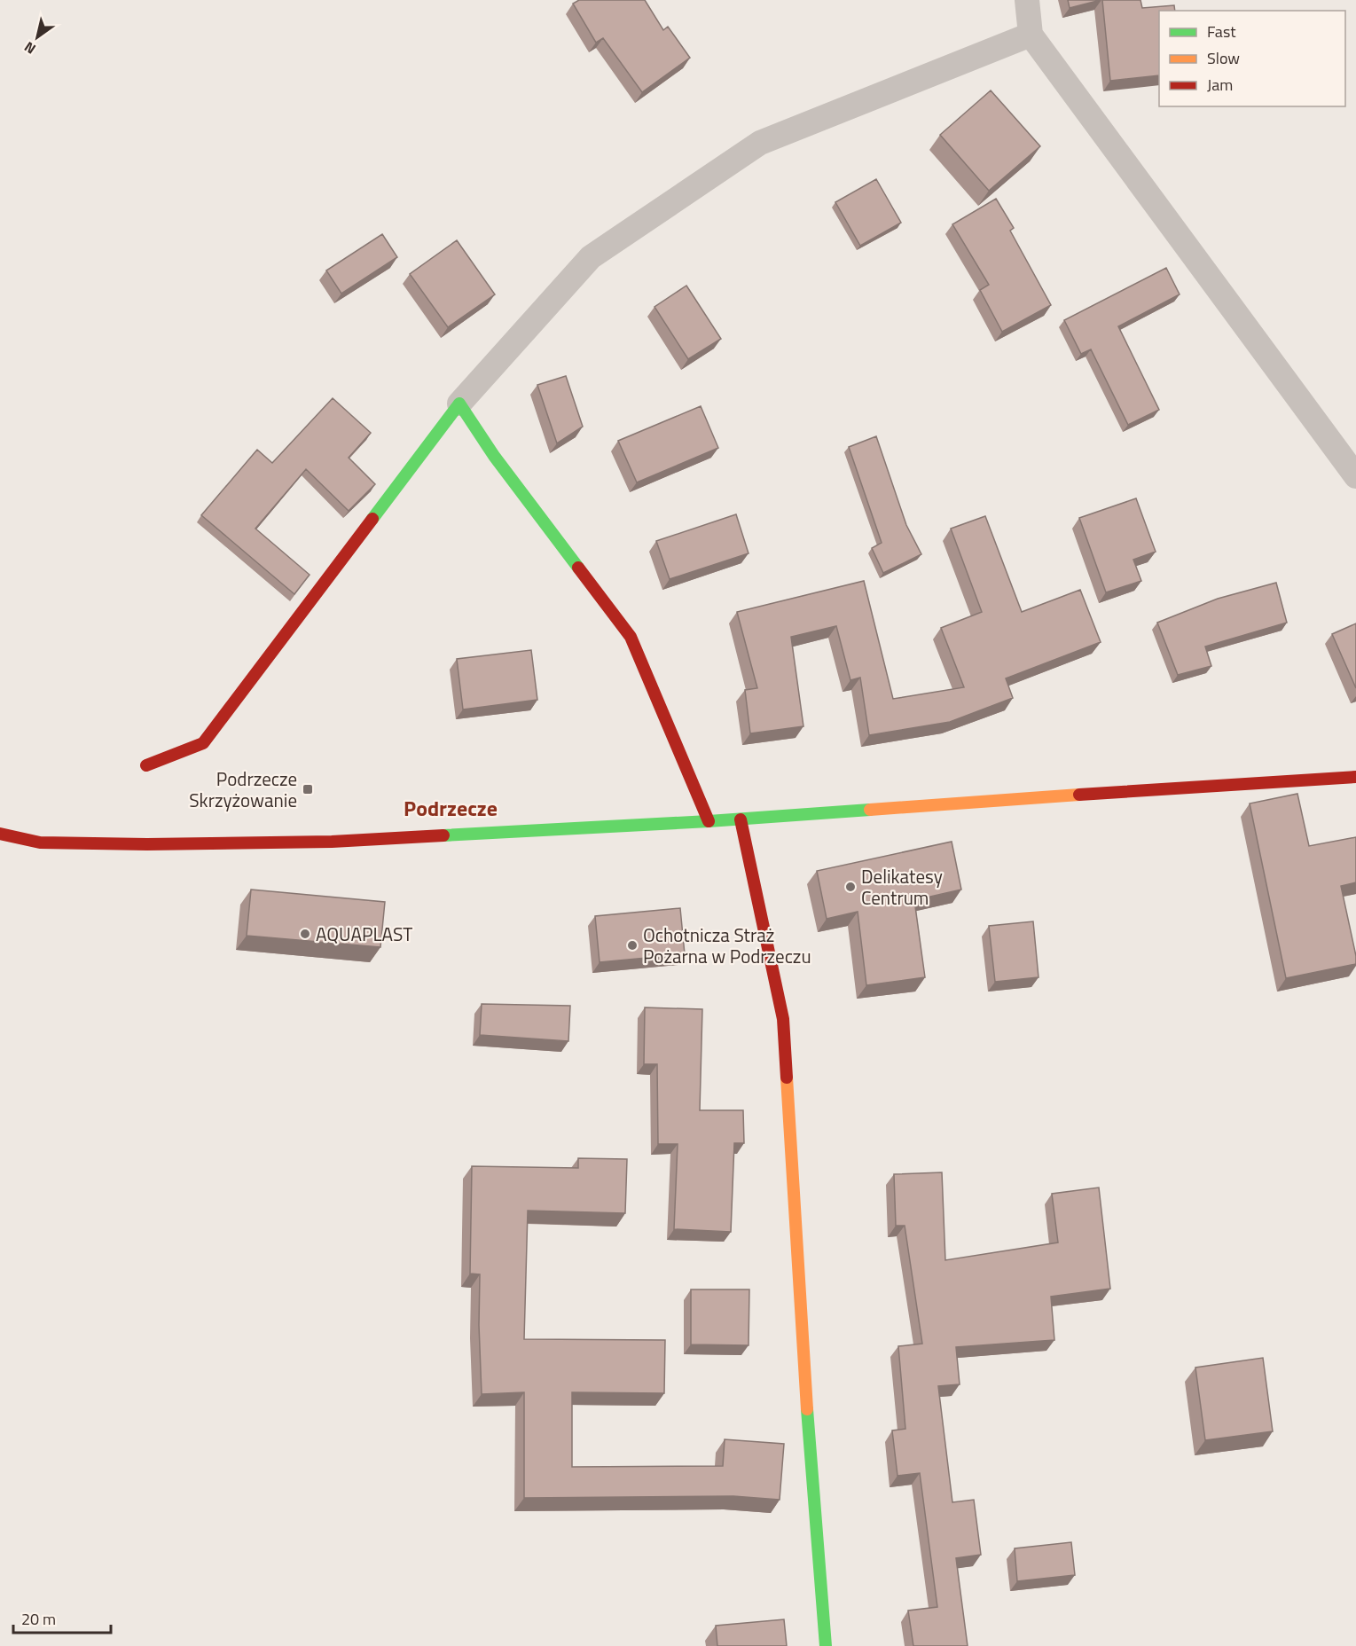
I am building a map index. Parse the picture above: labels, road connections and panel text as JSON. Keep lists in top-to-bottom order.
{
  "districts": ["Podrzecze"],
  "places": {
    "transit": ["Podrzecze Skrzyżowanie"],
    "other": ["Delikatesy Centrum", "AQUAPLAST", "Ochotnicza Straż Pożarna w Podrzeczu"]
  },
  "legend": ["Fast", "Slow", "Jam"],
  "scale_bar": "20 m",
  "north": "bottom left"
}
